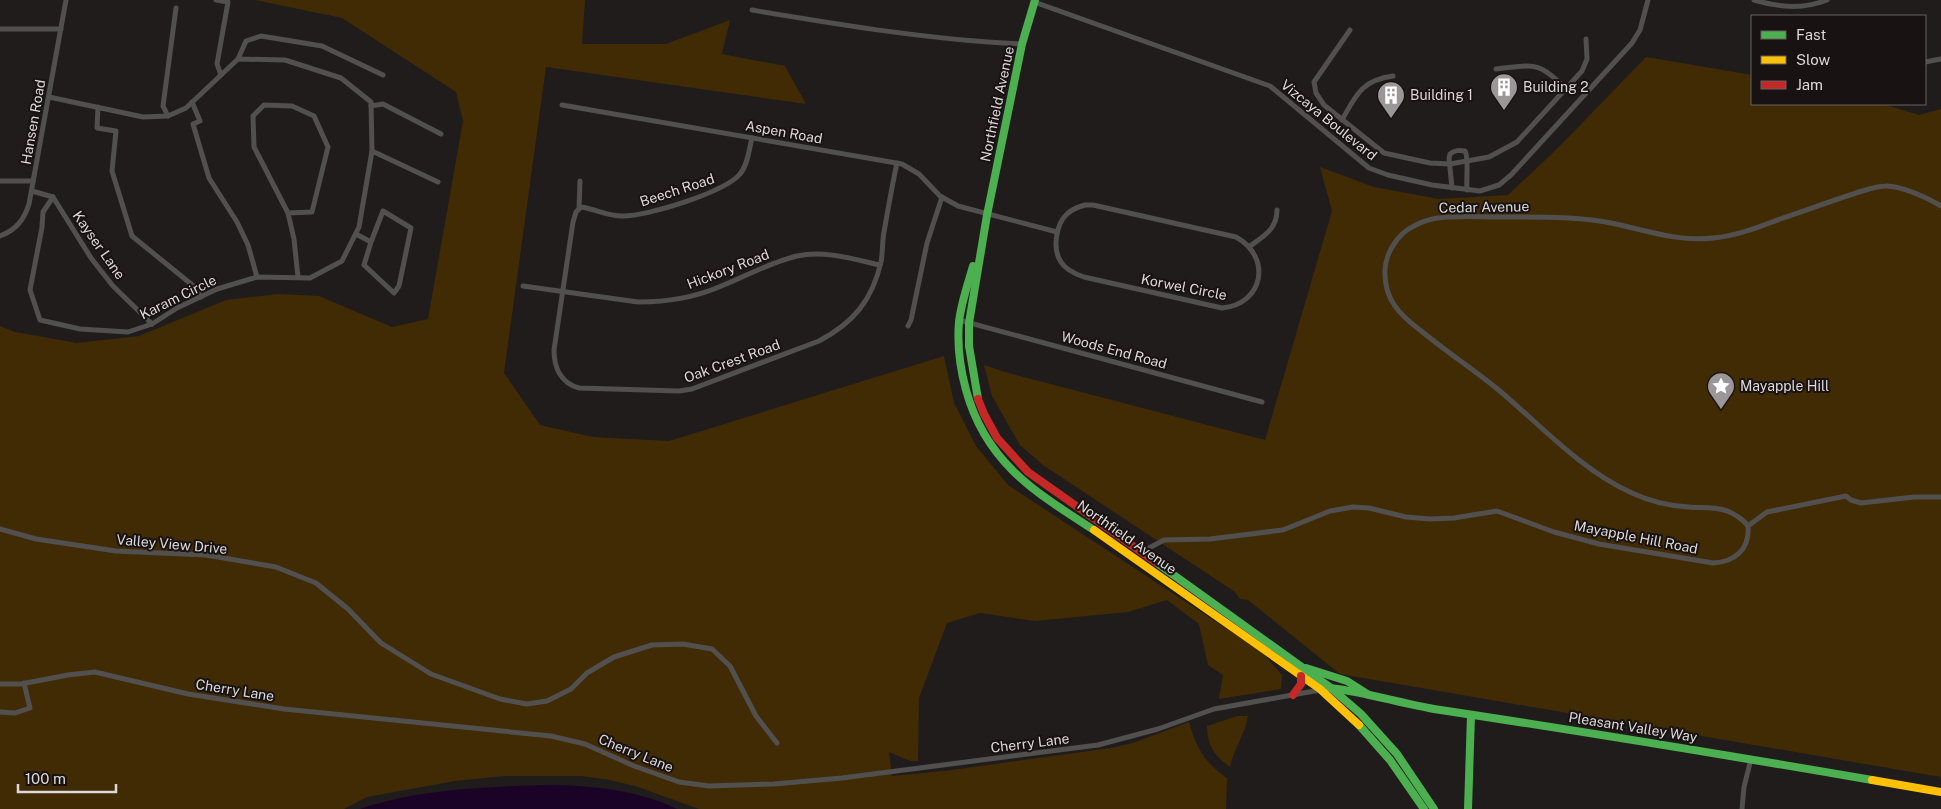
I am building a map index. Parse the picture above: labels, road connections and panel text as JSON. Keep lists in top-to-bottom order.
{
  "streets": {
    "main road": ["Northfield Avenue", "Pleasant Valley Way"],
    "street": [
      "Vizcaya Boulevard",
      "Hansen Road",
      "Aspen Road",
      "Beech Road",
      "Cedar Avenue",
      "Kayser Lane",
      "Hickory Road",
      "Korwel Circle",
      "Karam Circle",
      "Woods End Road",
      "Oak Crest Road",
      "Mayapple Hill Road",
      "Valley View Drive",
      "Cherry Lane"
    ]
  },
  "crossings": [
    ["Northfield Avenue", "Vizcaya Boulevard"],
    ["Northfield Avenue", "Aspen Road"],
    ["Northfield Avenue", "Woods End Road"],
    ["Northfield Avenue", "Mayapple Hill Road"],
    ["Northfield Avenue", "Cherry Lane"],
    ["Northfield Avenue", "Pleasant Valley Way"],
    ["Aspen Road", "Beech Road"],
    ["Aspen Road", "Oak Crest Road"],
    ["Beech Road", "Oak Crest Road"],
    ["Cedar Avenue", "Mayapple Hill Road"],
    ["Kayser Lane", "Karam Circle"],
    ["Hickory Road", "Oak Crest Road"],
    ["Cherry Lane", "Pleasant Valley Way"]
  ],
  "places": {
    "building": ["Building 2", "Building 1"],
    "place": ["Mayapple Hill"]
  },
  "legend": ["Fast", "Slow", "Jam"],
  "scale_bar": "100 m"
}
